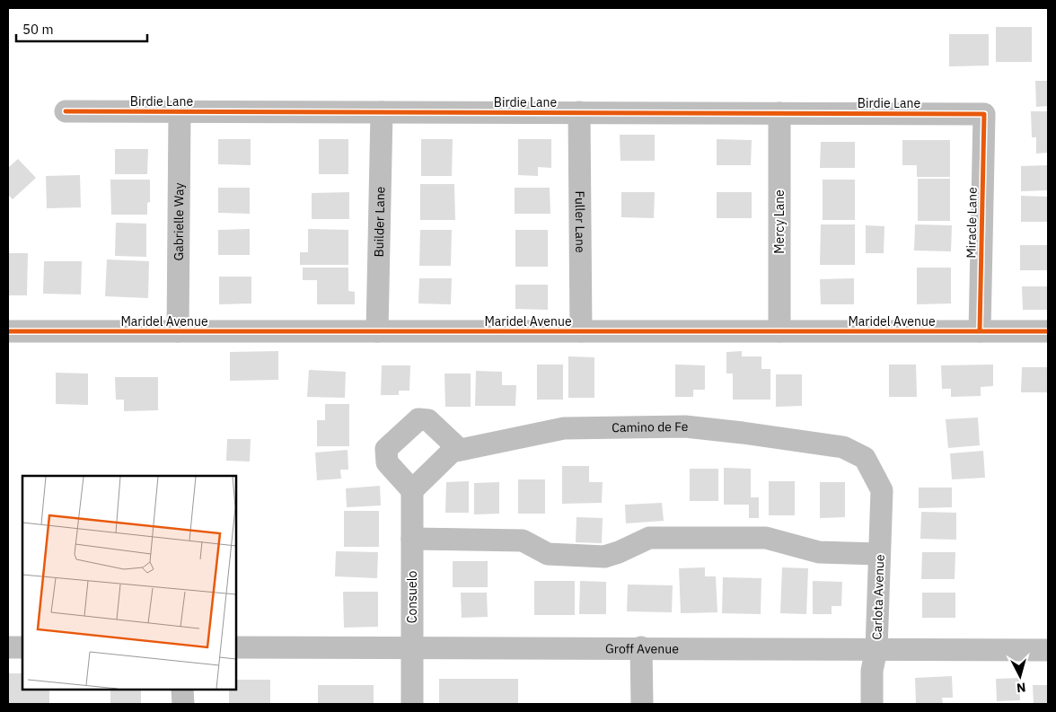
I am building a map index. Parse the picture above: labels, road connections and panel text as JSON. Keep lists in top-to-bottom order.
{
  "streets": {
    "street": [
      "Birdie Lane",
      "Gabrielle Way",
      "Builder Lane",
      "Fuller Lane",
      "Mercy Lane",
      "Miracle Lane",
      "Maridel Avenue",
      "Camino de Fe",
      "Consuelo",
      "Carlota Avenue",
      "Groff Avenue"
    ]
  },
  "crossings": [
    ["Birdie Lane", "Gabrielle Way"],
    ["Birdie Lane", "Builder Lane"],
    ["Birdie Lane", "Fuller Lane"],
    ["Birdie Lane", "Mercy Lane"],
    ["Birdie Lane", "Miracle Lane"],
    ["Gabrielle Way", "Maridel Avenue"],
    ["Builder Lane", "Maridel Avenue"],
    ["Fuller Lane", "Maridel Avenue"],
    ["Mercy Lane", "Maridel Avenue"],
    ["Miracle Lane", "Maridel Avenue"],
    ["Camino de Fe", "Consuelo"],
    ["Camino de Fe", "Carlota Avenue"],
    ["Consuelo", "Groff Avenue"],
    ["Carlota Avenue", "Groff Avenue"]
  ],
  "scale_bar": "50 m",
  "north": "bottom"
}
